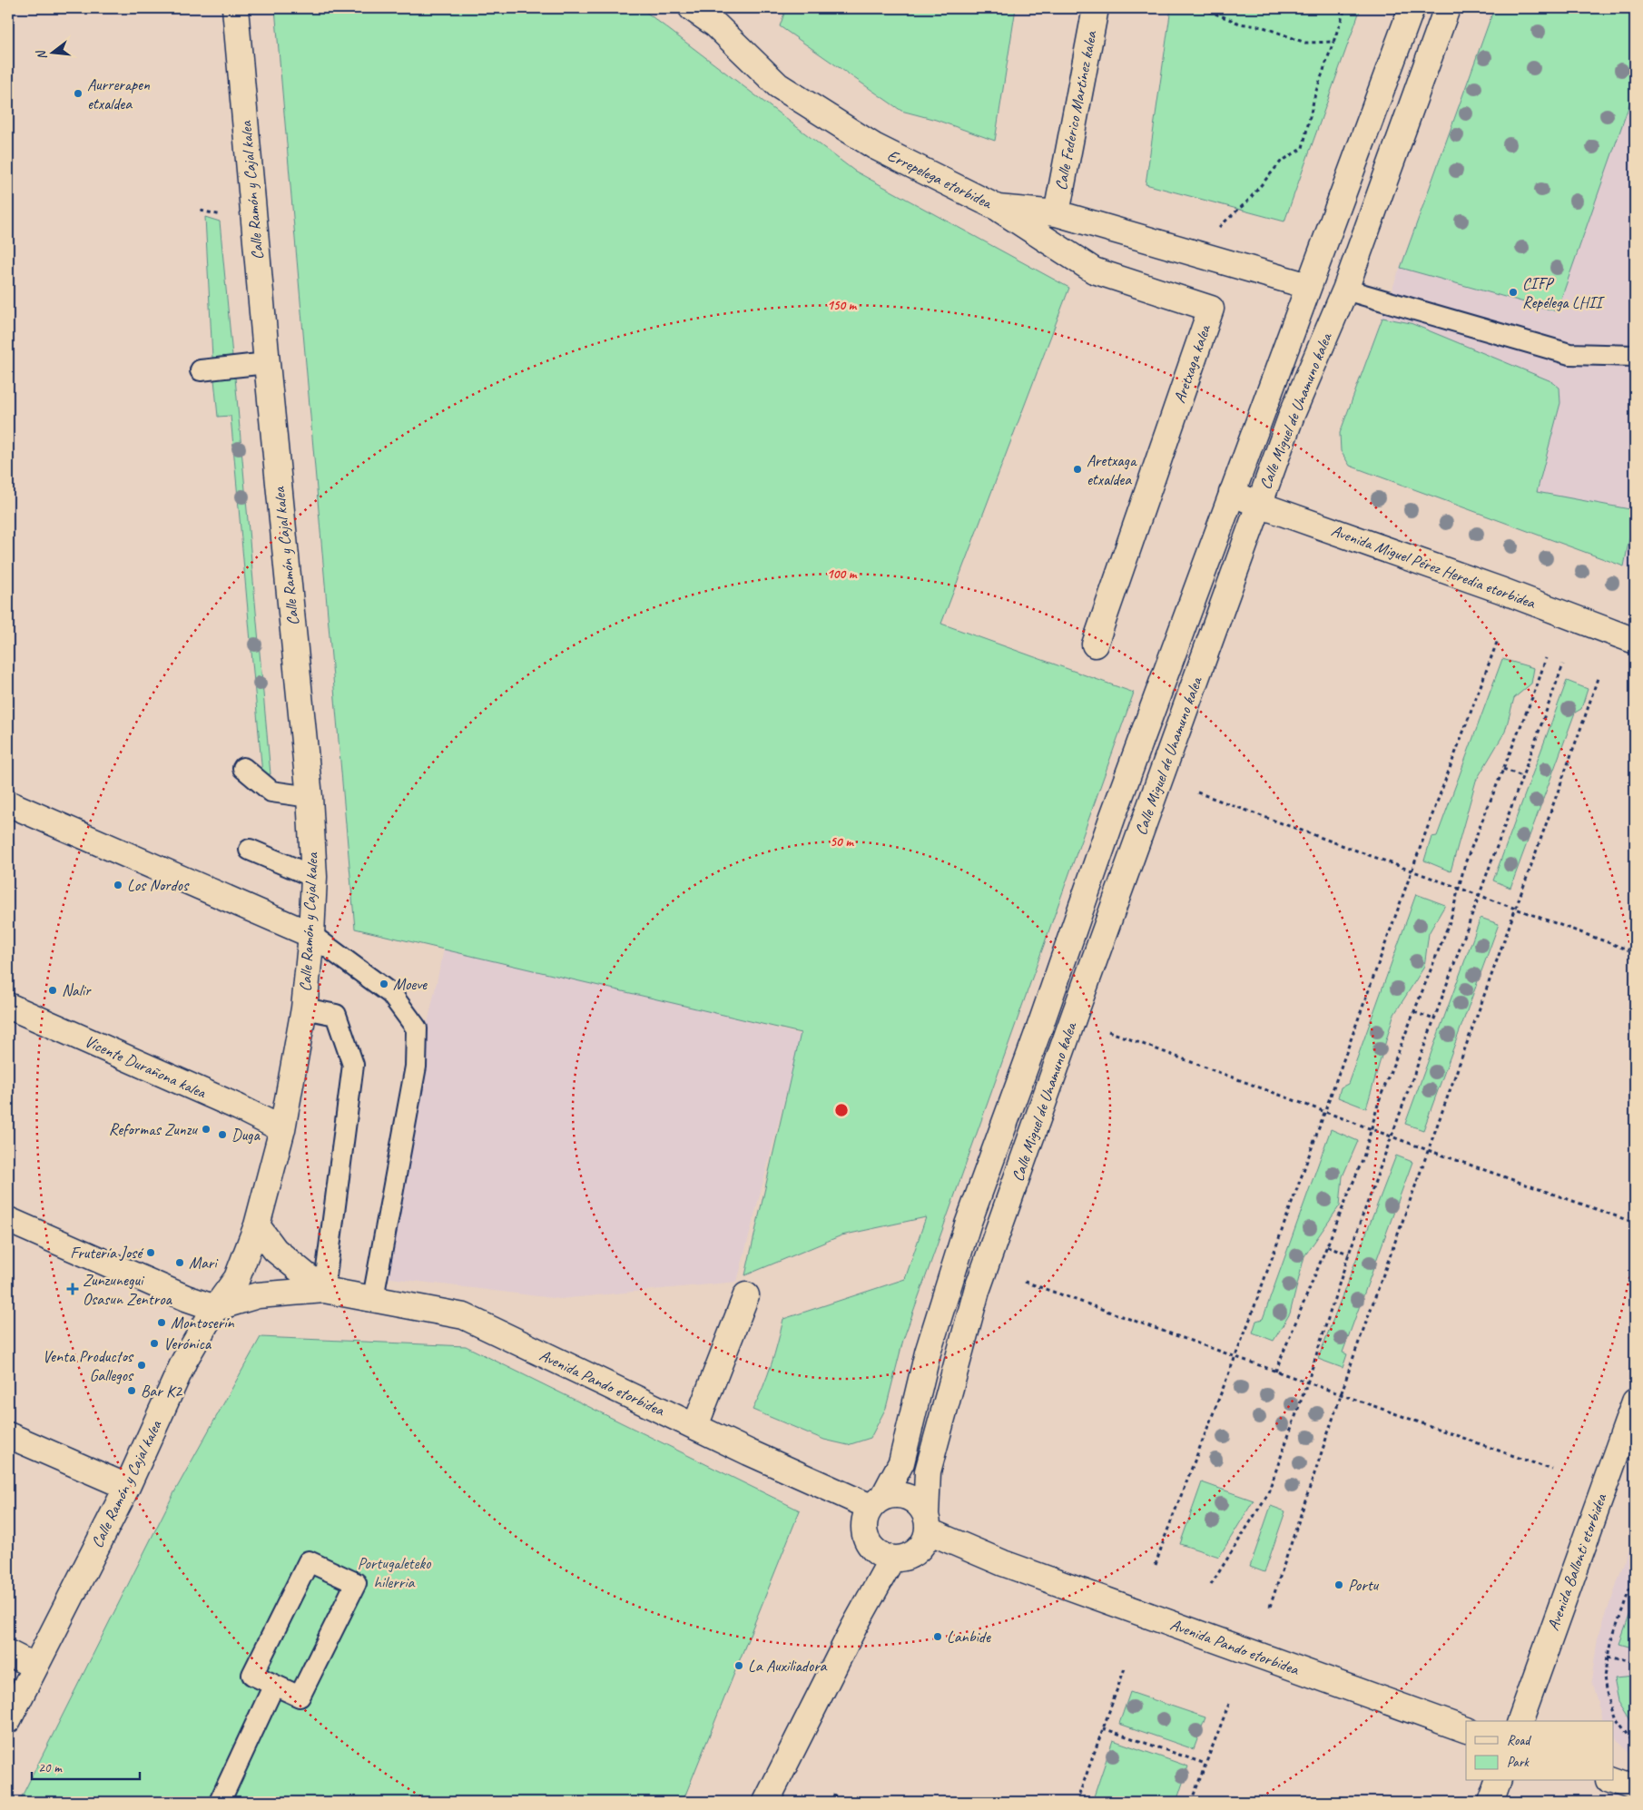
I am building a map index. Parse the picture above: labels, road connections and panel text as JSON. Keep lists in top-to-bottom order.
{
  "streets": {
    "street": [
      "Calle Federico Martínez kalea",
      "Errepelega etorbidea",
      "Calle Ramón y Cajal kalea",
      "Aretxaga kalea",
      "Calle Miguel de Unamuno kalea",
      "Avenida Miguel Pérez Heredia etorbidea",
      "Vicente Durañona kalea",
      "Avenida Pando etorbidea",
      "Avenida Ballonti etorbidea"
    ]
  },
  "crossings": [
    ["Calle Federico Martínez kalea", "Errepelega etorbidea"],
    ["Errepelega etorbidea", "Aretxaga kalea"],
    ["Errepelega etorbidea", "Calle Miguel de Unamuno kalea"],
    ["Calle Ramón y Cajal kalea", "Vicente Durañona kalea"],
    ["Calle Ramón y Cajal kalea", "Avenida Pando etorbidea"],
    ["Calle Miguel de Unamuno kalea", "Avenida Miguel Pérez Heredia etorbidea"],
    ["Calle Miguel de Unamuno kalea", "Avenida Pando etorbidea"]
  ],
  "parks": ["Portugaleteko hilerria"],
  "places": {
    "other": [
      "Aurrerapen etxaldea",
      "CIFP Repélega LHII",
      "Aretxaga etxaldea",
      "Los Nordos",
      "Moeve",
      "Nalir",
      "Reformas Zunzu",
      "Duga",
      "Frutería José",
      "Mari",
      "Montoserín",
      "Verónica",
      "Venta Productos Gallegos",
      "Bar K2",
      "Portu",
      "Lanbide",
      "La Auxiliadora"
    ],
    "health": ["Zunzunegui Osasun Zentroa"]
  },
  "legend": ["Road", "Park"],
  "scale_bar": "20 m",
  "north": "left",
  "rings": ["150 m", "100 m", "50 m"]
}
